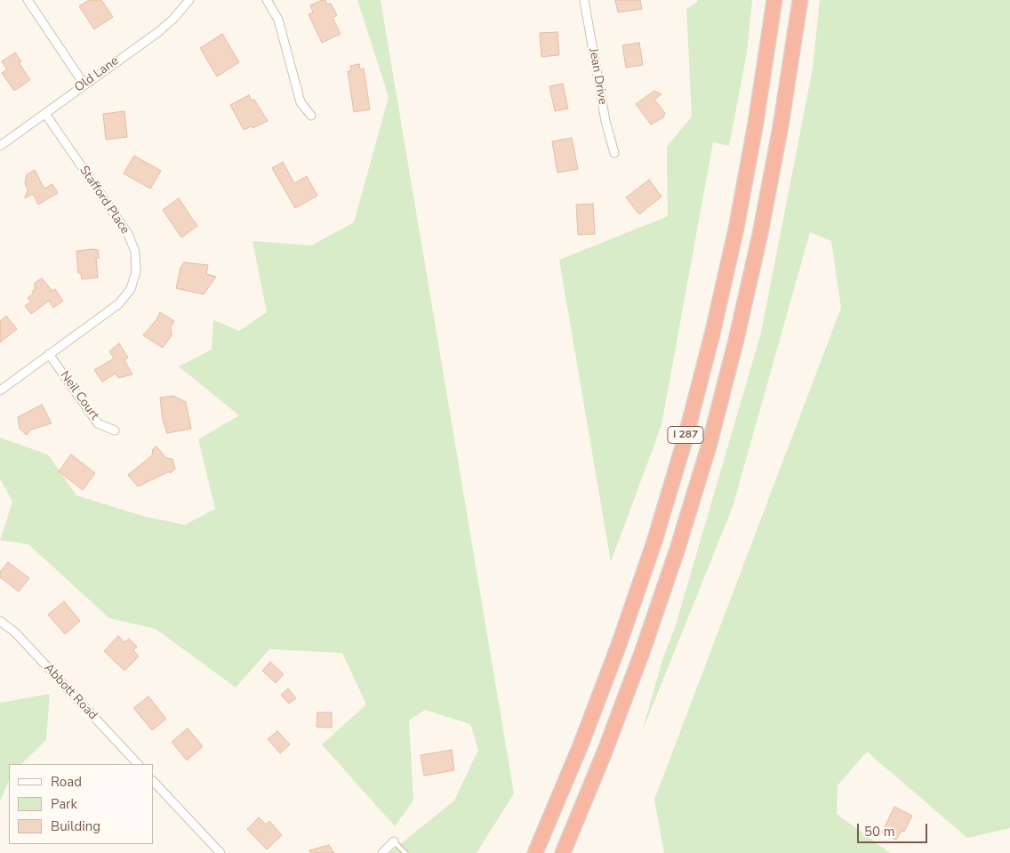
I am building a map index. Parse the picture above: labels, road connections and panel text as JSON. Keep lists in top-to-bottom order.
{
  "streets": {
    "highway": ["I 287"],
    "street": [
      "Old Lane",
      "Jean Drive",
      "Stafford Place",
      "Neil Court",
      "Abbott Road"
    ]
  },
  "crossings": [
    ["Old Lane", "Stafford Place"],
    ["Stafford Place", "Neil Court"]
  ],
  "legend": ["Road", "Park", "Building"],
  "scale_bar": "50 m"
}
